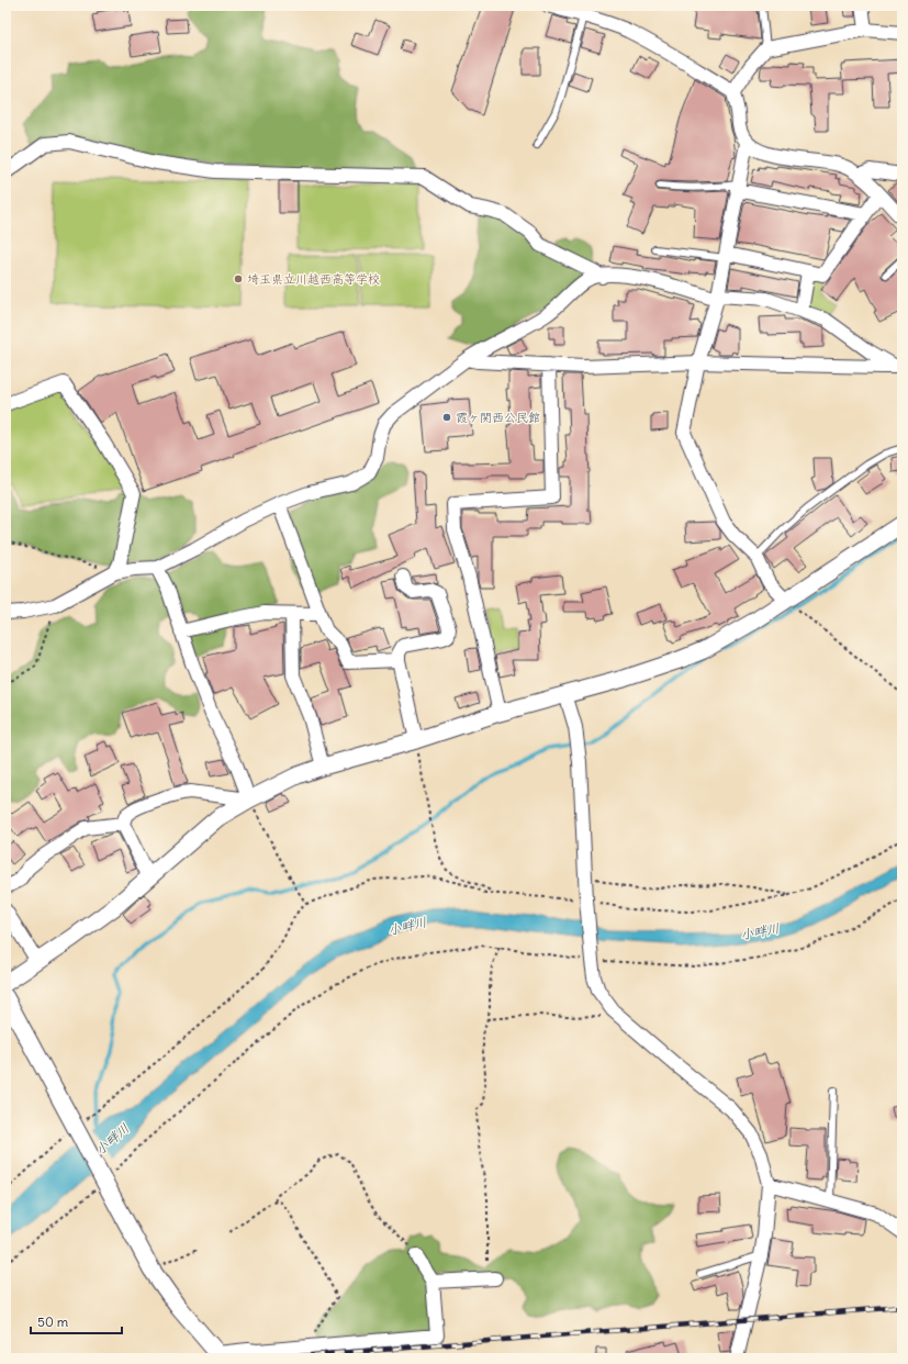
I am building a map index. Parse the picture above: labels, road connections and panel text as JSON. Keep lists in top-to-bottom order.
{
  "water": ["小畔川"],
  "places": ["埼玉県立川越西高等学校", "霞ヶ関西公民館"],
  "scale_bar": "50 m"
}
